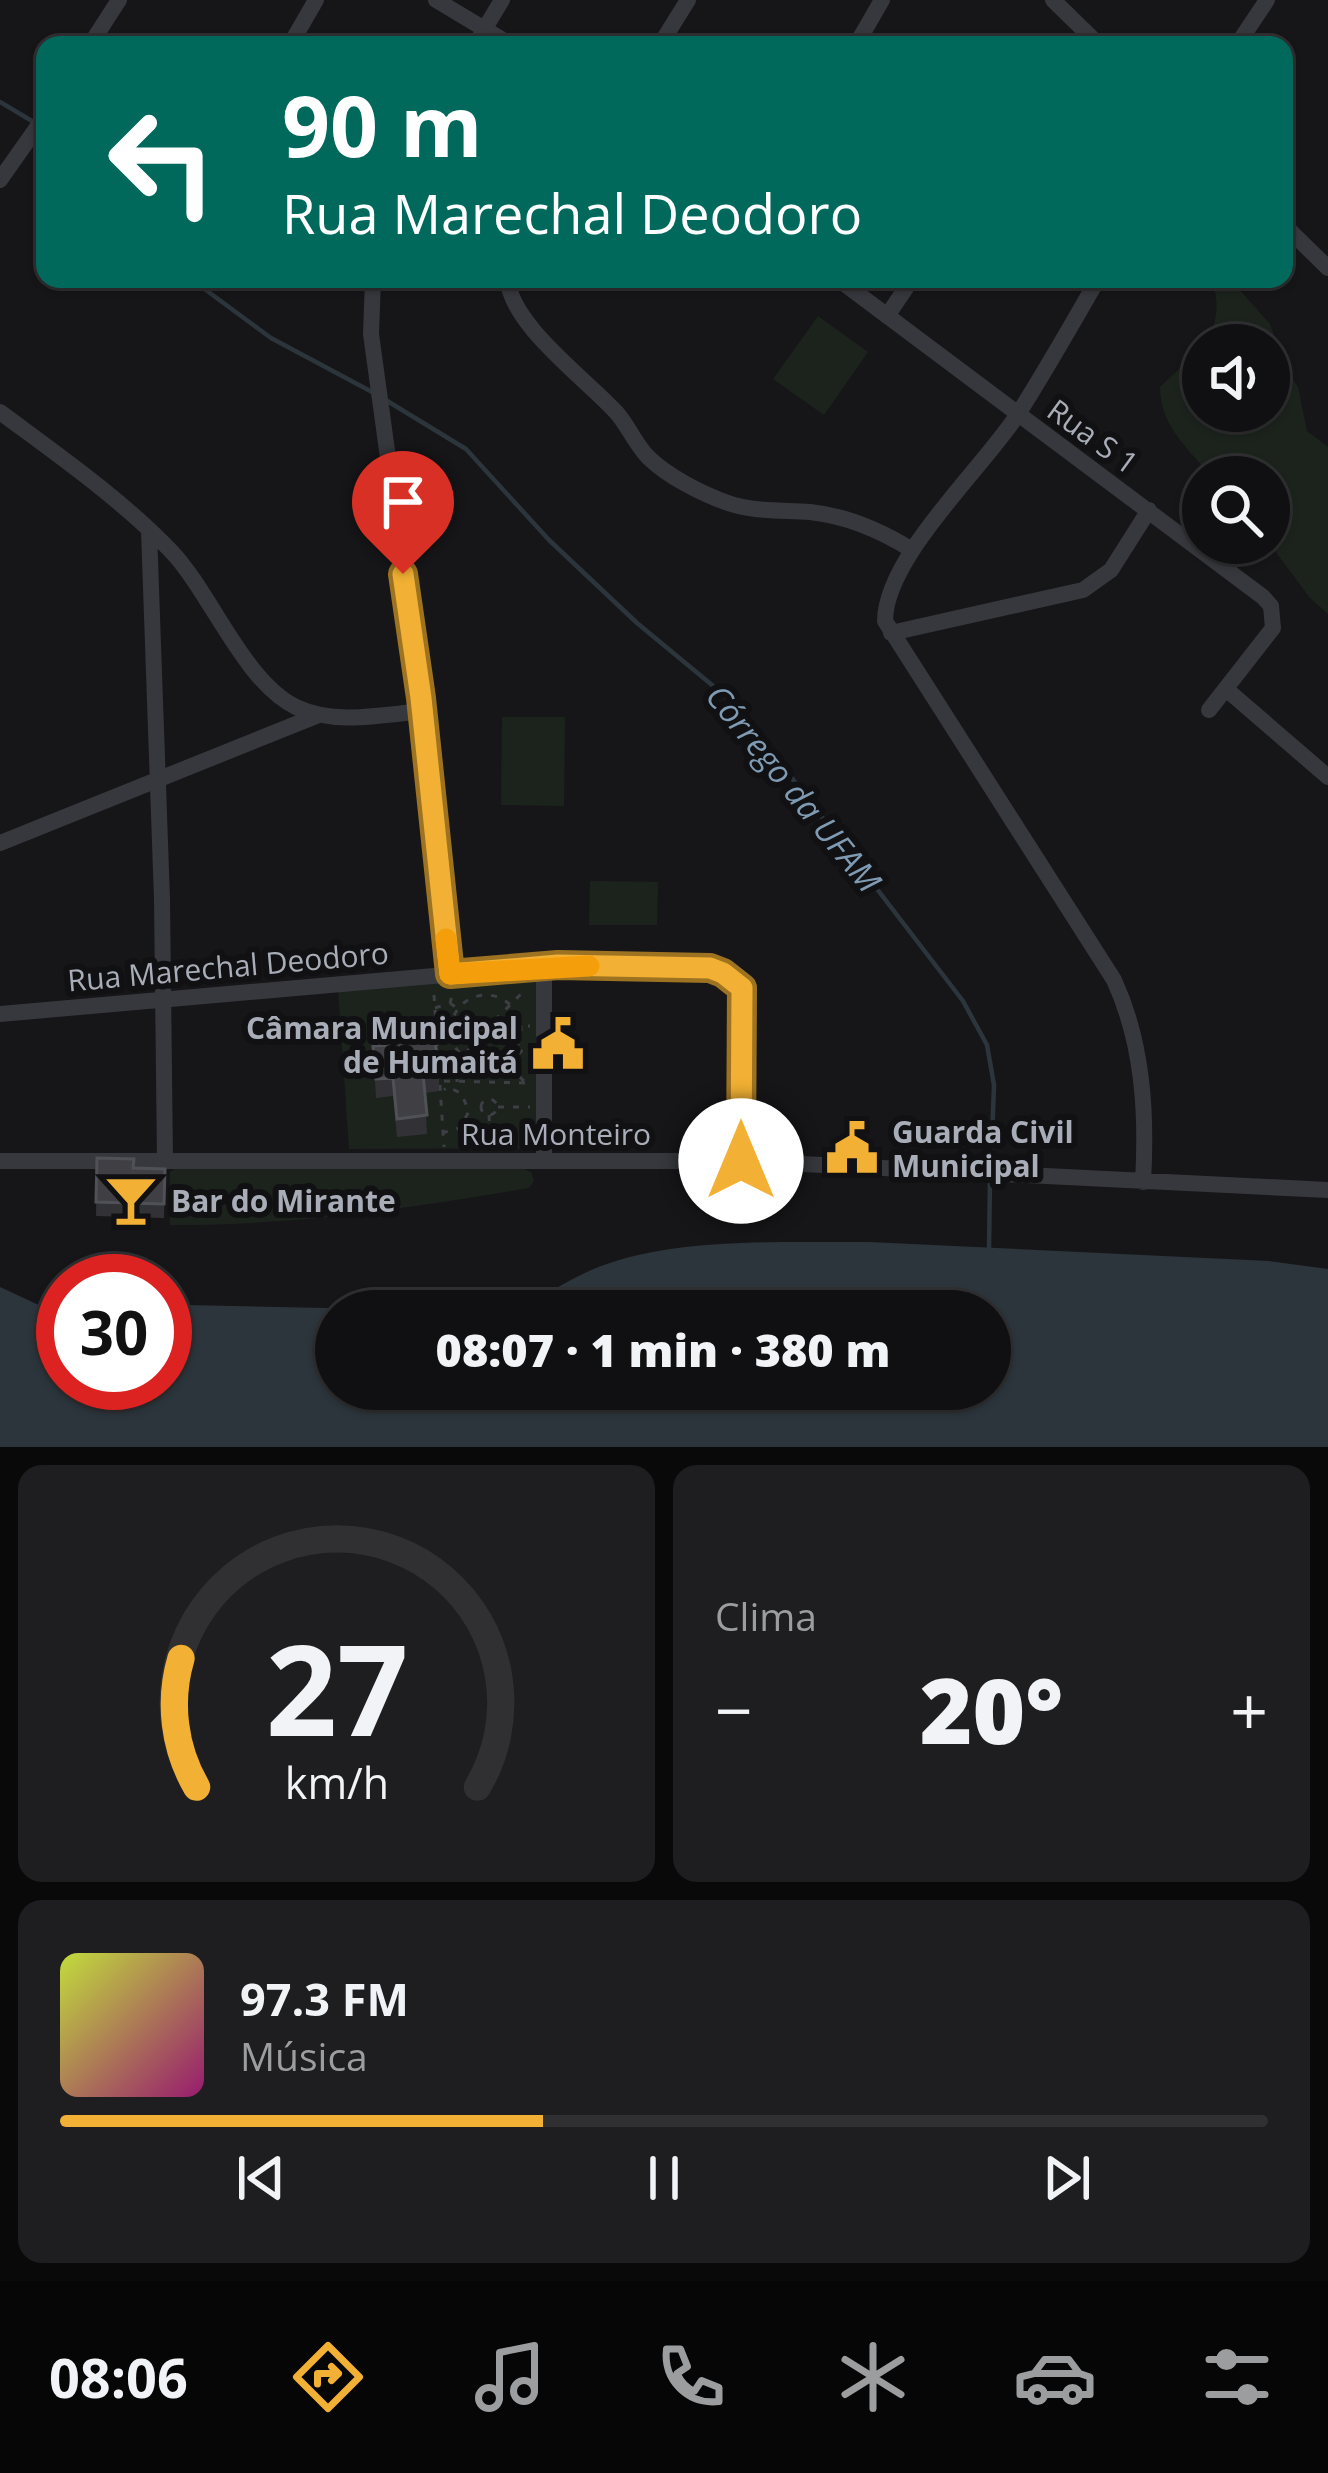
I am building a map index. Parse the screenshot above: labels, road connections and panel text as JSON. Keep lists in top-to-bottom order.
{
  "streets": {
    "street": ["Rua S 1", "Rua Marechal Deodoro", "Rua Monteiro"]
  },
  "crossings": [
    ["Rua Marechal Deodoro", "Rua Monteiro"]
  ],
  "water": ["Córrego da UFAM"],
  "places": {
    "public building": ["Câmara Municipal de Humaitá", "Guarda Civil Municipal"],
    "bar": ["Bar do Mirante"]
  },
  "page": {
    "turn": ["90 m", "Rua Marechal Deodoro"],
    "limit": "30",
    "trip": "08:07 · 1 min · 380 m",
    "tile": "Clima",
    "heat": ["−", "20°", "+"],
    "song": ["97.3 FM", "Música"],
    "tabs": "08:06",
    "gauge": ["27", "km/h"]
  }
}
